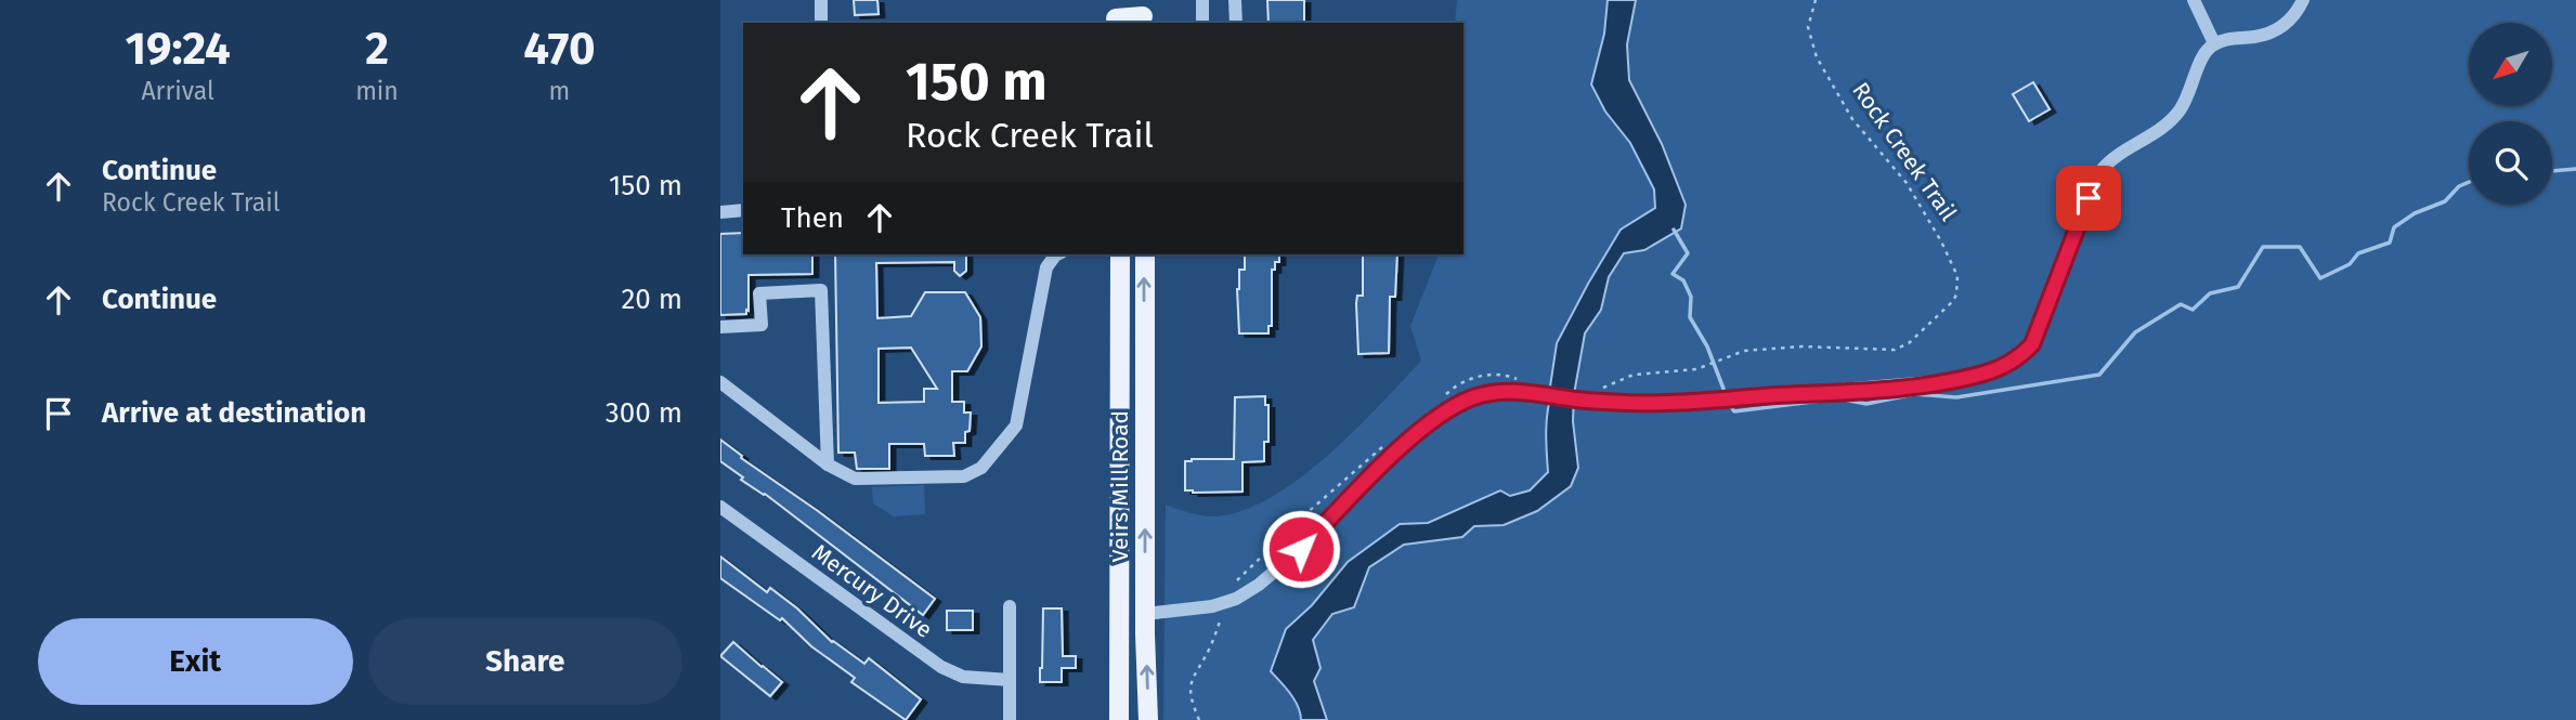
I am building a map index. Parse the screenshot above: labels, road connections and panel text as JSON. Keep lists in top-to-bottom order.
{
  "streets": {
    "main road": ["Veirs Mill Road"],
    "street": ["Mercury Drive"],
    "path": ["Rock Creek Trail"]
  },
  "north": "bottom left",
  "page": {
    "eta": [
      "19:24",
      "Arrival",
      "2",
      "min",
      "470",
      "m"
    ],
    "turn": ["150 m", "Rock Creek Trail"],
    "list": [
      {
        "name": "Continue",
        "note": "Rock Creek Trail",
        "value": "150 m"
      },
      {
        "name": "Continue",
        "value": "20 m"
      },
      {
        "name": "Arrive at destination",
        "value": "300 m"
      }
    ],
    "then": "Then",
    "buttons": ["Exit", "Share"]
  }
}
